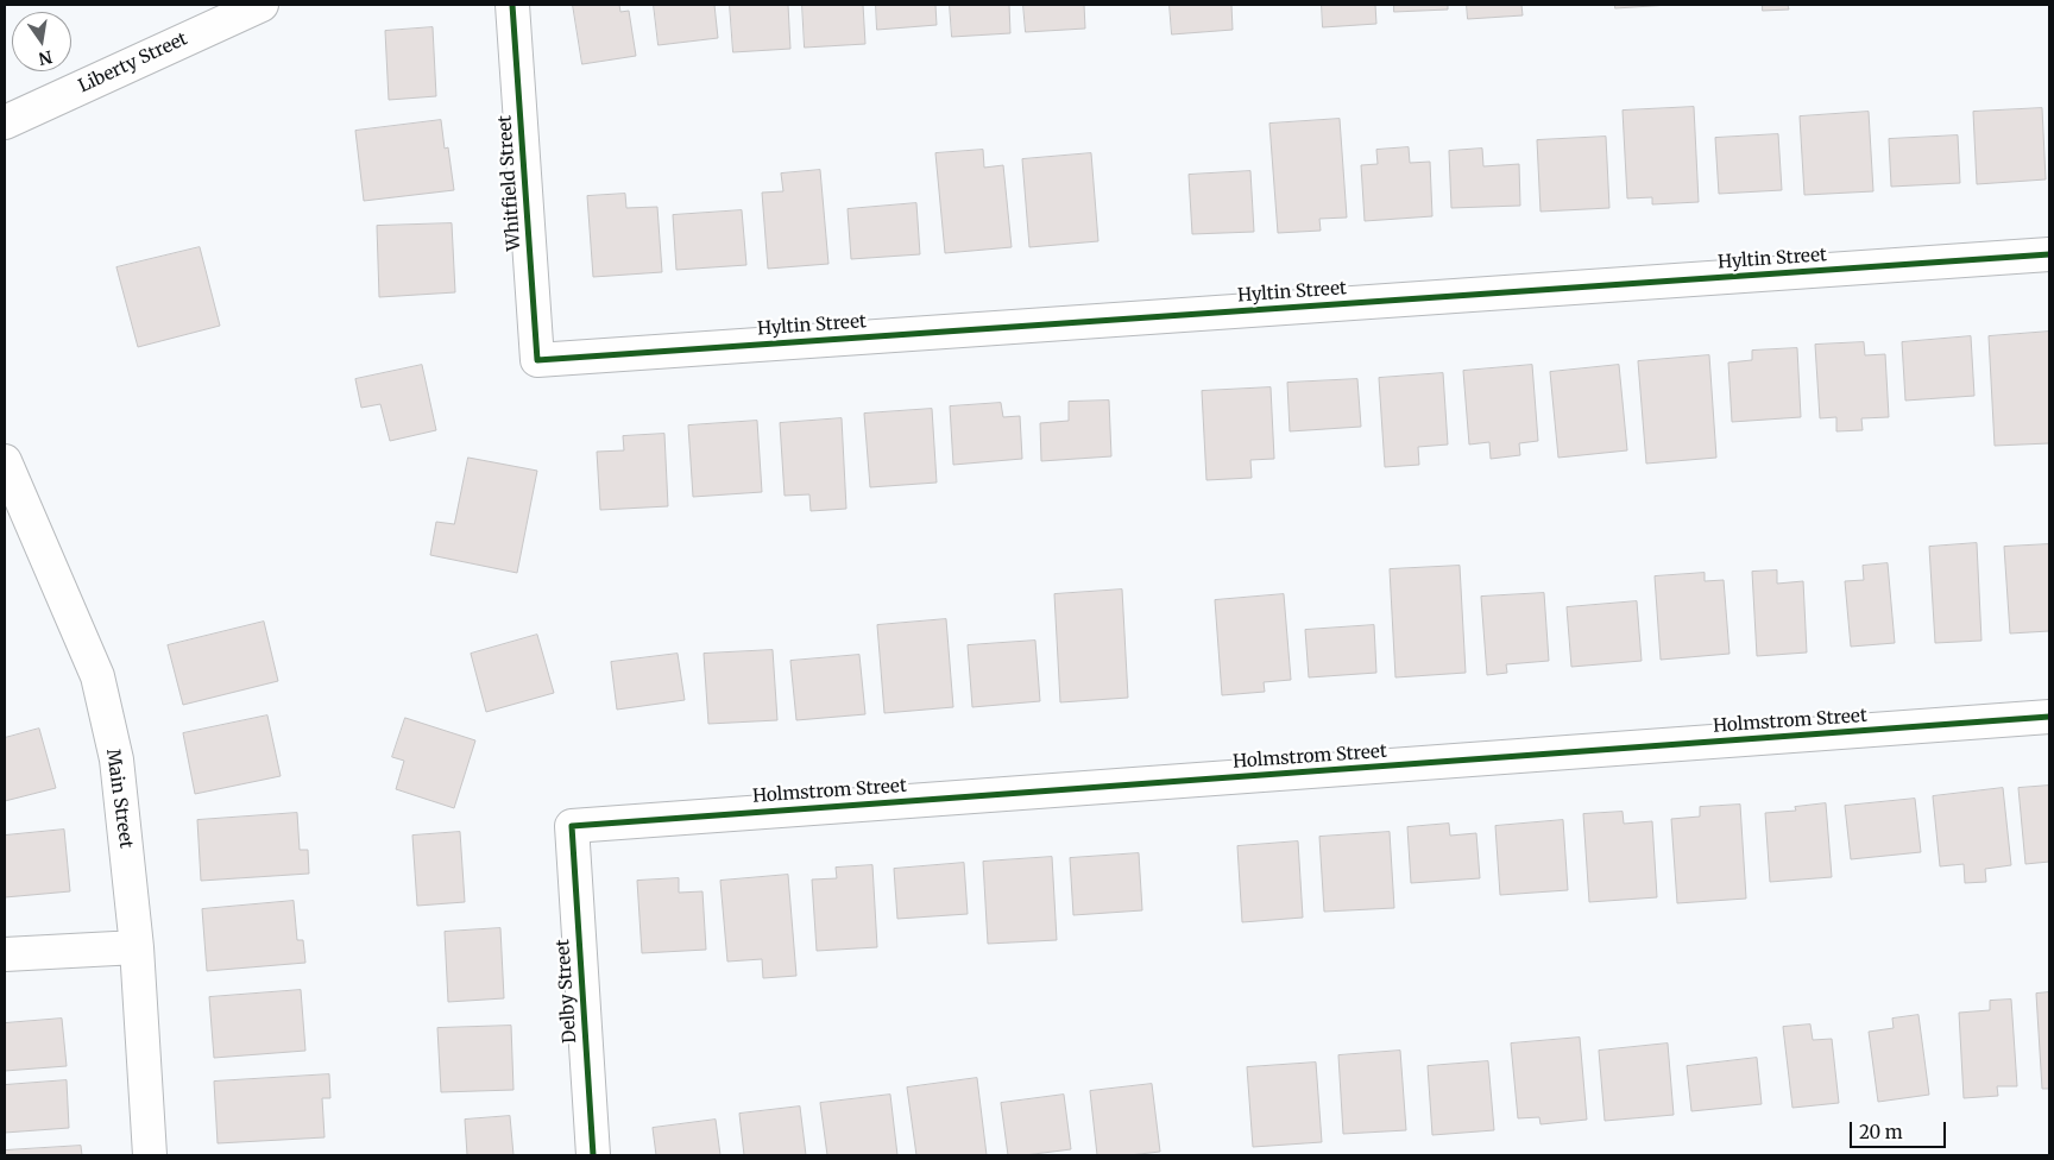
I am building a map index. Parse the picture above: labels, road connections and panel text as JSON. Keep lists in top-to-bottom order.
{
  "streets": {
    "street": [
      "Liberty Street",
      "Whitfield Street",
      "Hyltin Street",
      "Holmstrom Street",
      "Main Street",
      "Delby Street"
    ]
  },
  "crossings": [
    ["Whitfield Street", "Hyltin Street"],
    ["Holmstrom Street", "Delby Street"]
  ],
  "scale_bar": "20 m",
  "north": "bottom"
}
